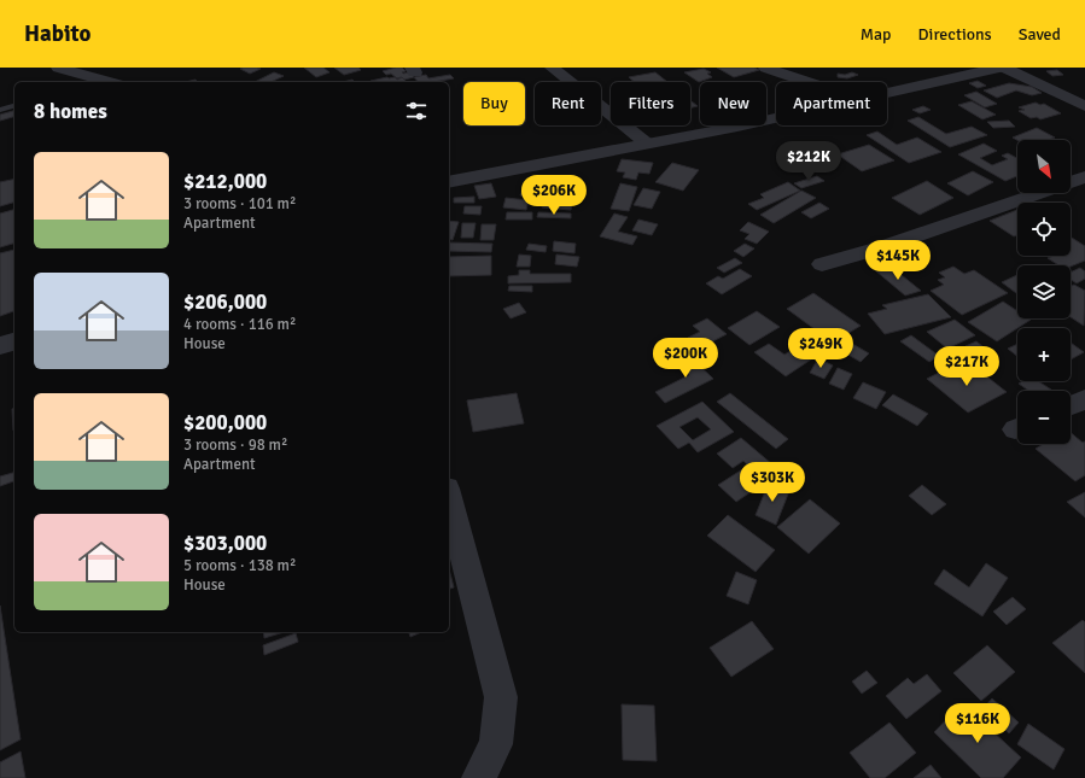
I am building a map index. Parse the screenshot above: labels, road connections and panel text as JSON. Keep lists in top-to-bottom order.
{
  "north": "bottom right",
  "page": {
    "header": "Habito",
    "nav": ["Map", "Directions", "Saved"],
    "chip": [
      "Buy",
      "Rent",
      "Filters",
      "New",
      "Apartment"
    ],
    "heading": "8 homes",
    "map_buttons": ["+", "−"],
    "list": [
      {
        "name": "$212,000",
        "note": "3 rooms · 101 m² · Apartment"
      },
      {
        "name": "$206,000",
        "note": "4 rooms · 116 m² · House"
      },
      {
        "name": "$200,000",
        "note": "3 rooms · 98 m² · Apartment"
      },
      {
        "name": "$303,000",
        "note": "5 rooms · 138 m² · House"
      }
    ],
    "price": [
      "$212K",
      "$206K",
      "$145K",
      "$249K",
      "$200K",
      "$217K",
      "$303K",
      "$116K"
    ]
  }
}
